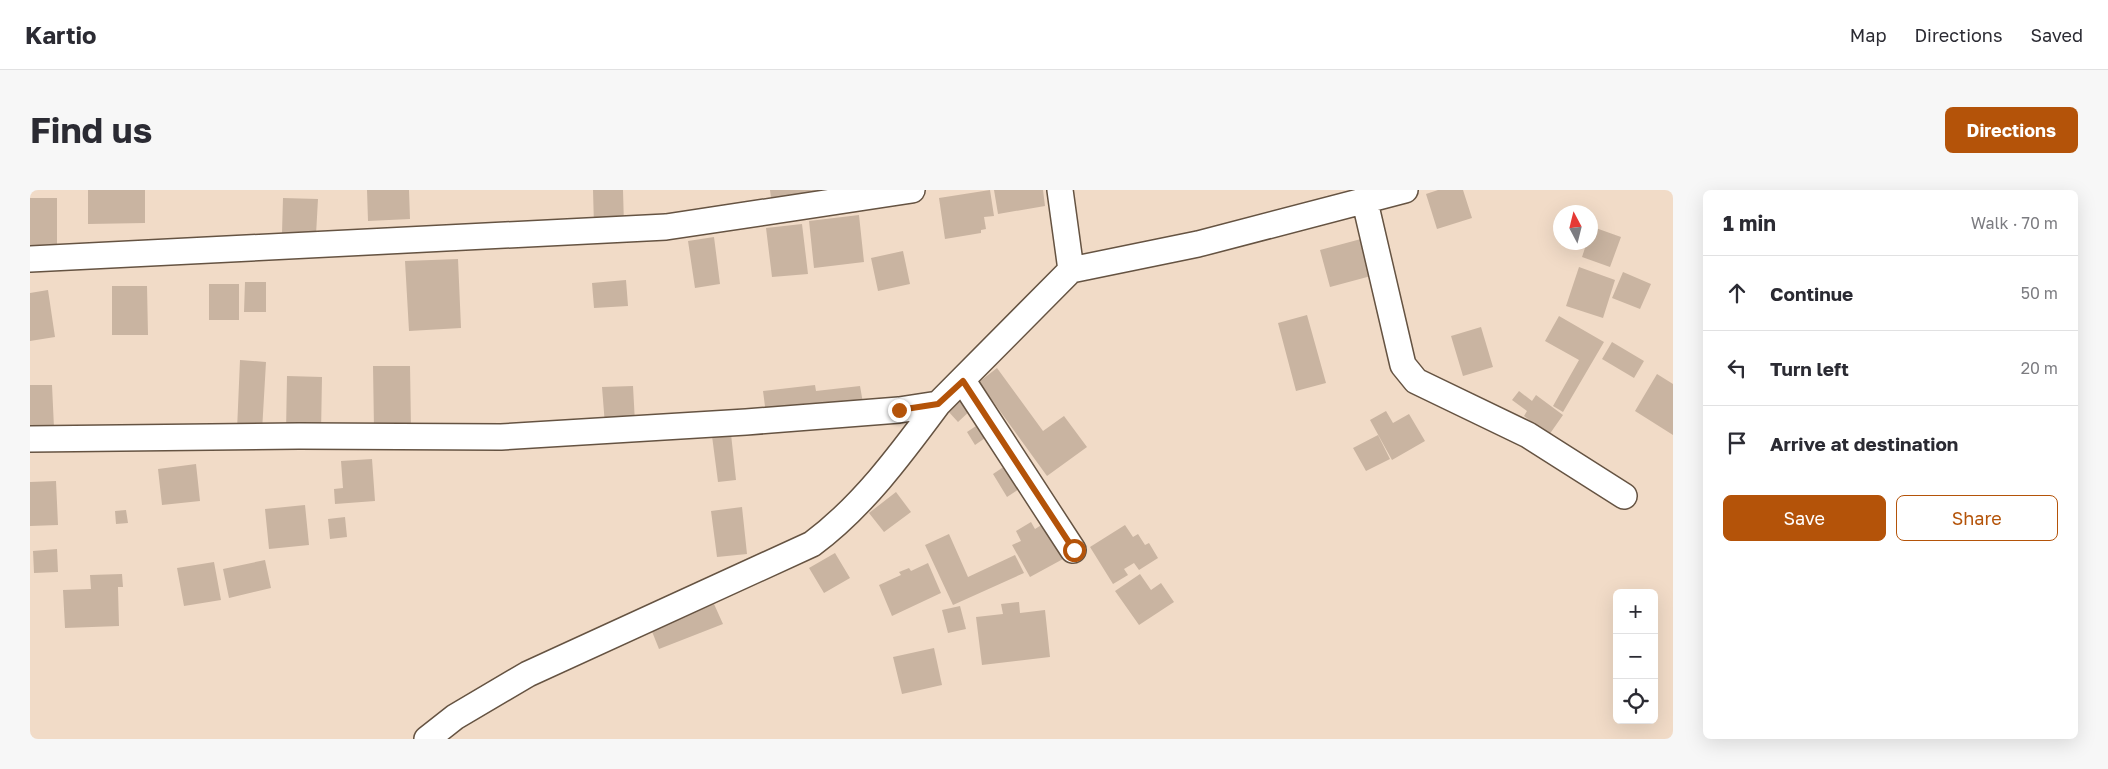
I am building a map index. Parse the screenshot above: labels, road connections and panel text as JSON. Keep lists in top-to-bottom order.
{
  "north": "top",
  "page": {
    "header": "Kartio",
    "nav": ["Map", "Directions", "Saved"],
    "buttons": [
      "Directions",
      ["Save", "Share"]
    ],
    "title": "Find us",
    "heading": ["1 min", "Walk · 70 m"],
    "list": [
      ["Continue", "50 m"],
      ["Turn left", "20 m"],
      "Arrive at destination"
    ],
    "map_buttons": ["+", "−"]
  }
}
